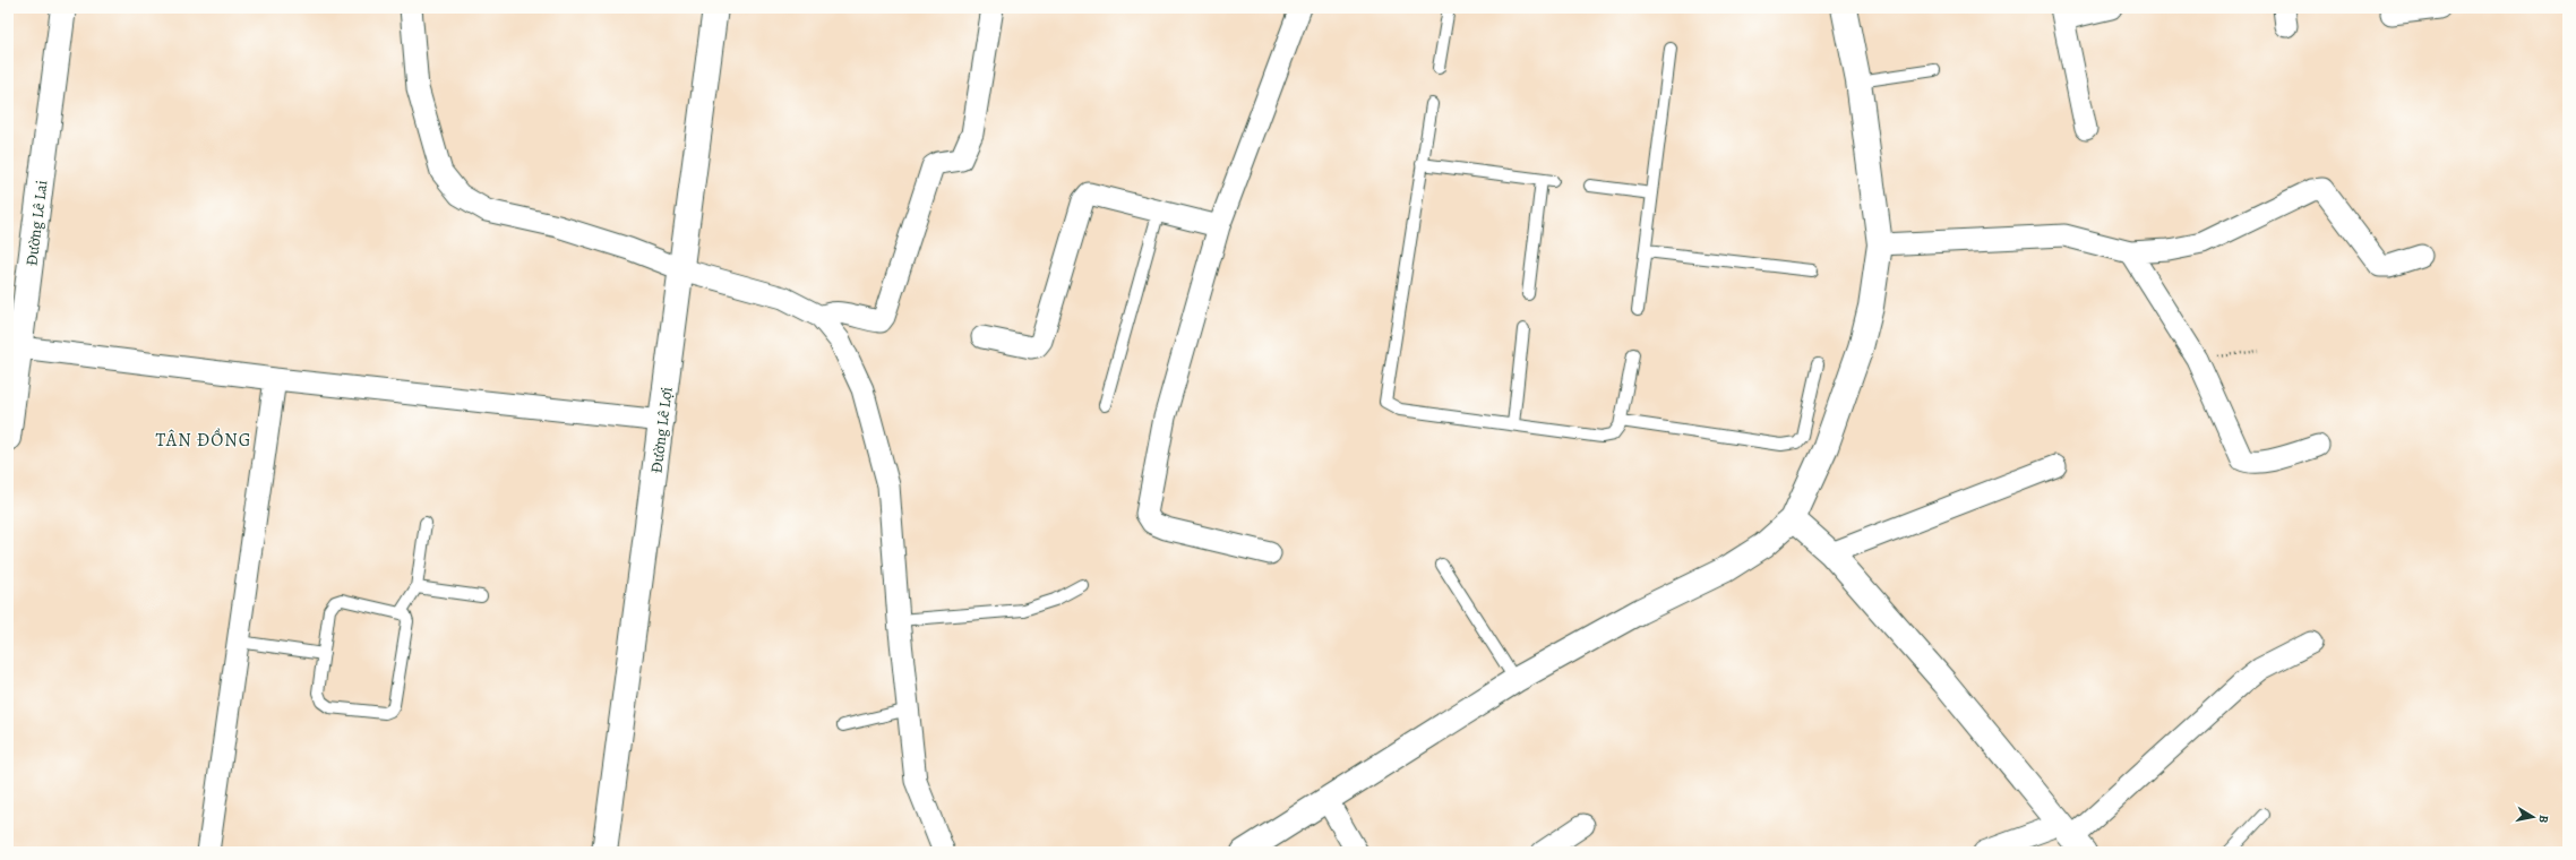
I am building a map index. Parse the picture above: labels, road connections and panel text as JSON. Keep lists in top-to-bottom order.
{
  "streets": {
    "street": ["Đường Lê Lai", "Đường Lê Lợi"]
  },
  "districts": ["TÂN ĐỒNG"],
  "north": "right"
}
